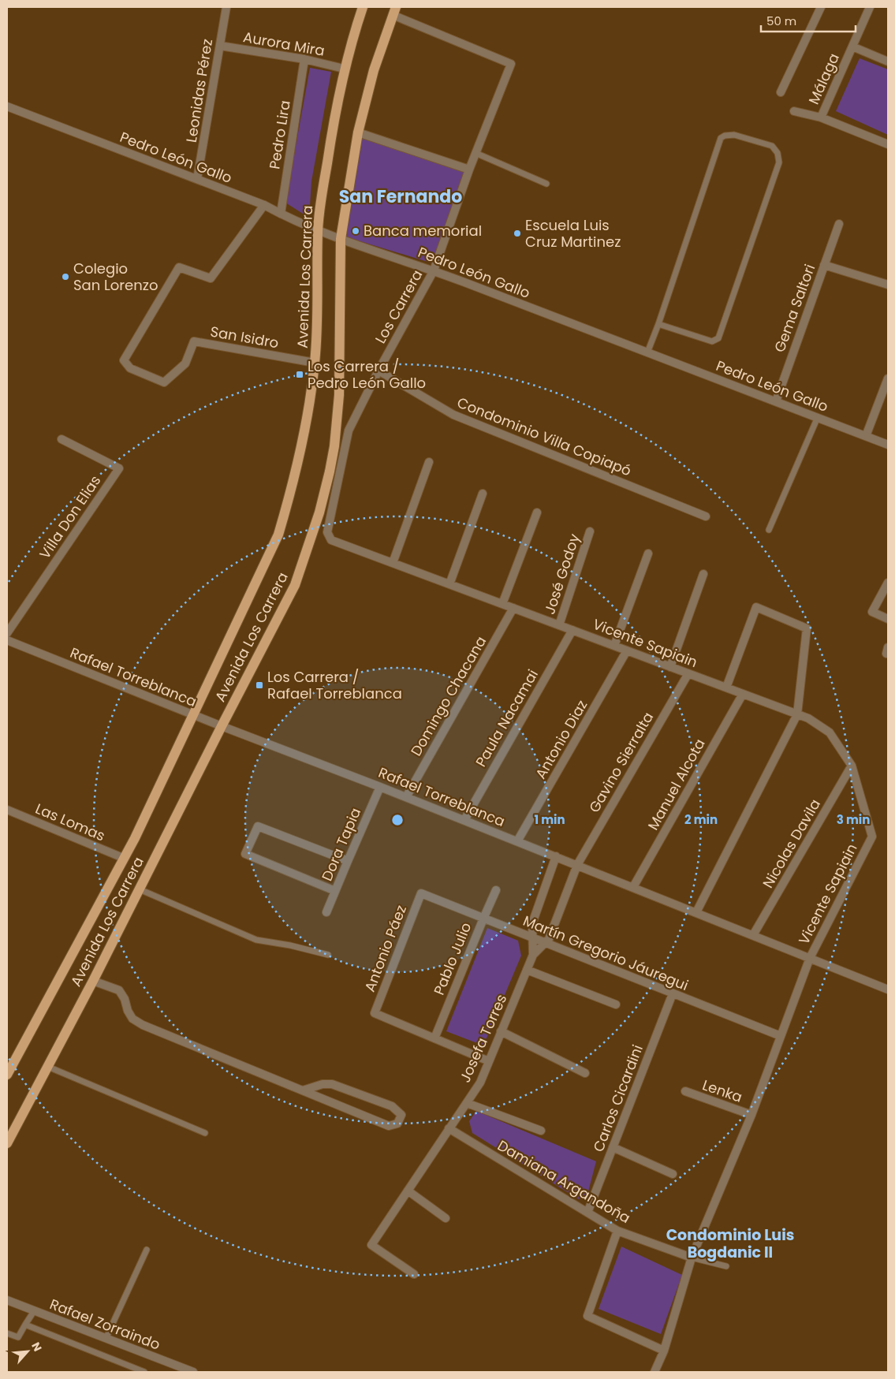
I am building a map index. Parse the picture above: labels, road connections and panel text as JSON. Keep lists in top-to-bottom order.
{
  "streets": {
    "main road": ["Avenida Los Carrera"],
    "street": [
      "Aurora Mira",
      "Málaga",
      "Leonidas Pérez",
      "Pedro Lira",
      "Pedro León Gallo",
      "Los Carrera",
      "Gema Saltori",
      "San Isidro",
      "Condominio Villa Copiapó",
      "Villa Don Elias",
      "José Godoy",
      "Vicente Sapiain",
      "Rafael Torreblanca",
      "Domingo Chacana",
      "Paula Nacamai",
      "Antonio Diaz",
      "Gavino Sierralta",
      "Manuel Alcota",
      "Las Lomas",
      "Nicolas Davila",
      "Dora Tapia",
      "Antonio Páez",
      "Martín Gregorio Jáuregui",
      "Pablo Julio",
      "Josefa Torres",
      "Lenka",
      "Carlos Cicardini",
      "Damiana Argandoña",
      "Rafael Zorraindo"
    ]
  },
  "crossings": [
    ["Aurora Mira", "Leonidas Pérez"],
    ["Aurora Mira", "Pedro Lira"],
    ["Aurora Mira", "Avenida Los Carrera"],
    ["Leonidas Pérez", "Pedro León Gallo"],
    ["Pedro Lira", "Pedro León Gallo"],
    ["Pedro León Gallo", "Avenida Los Carrera"],
    ["Pedro León Gallo", "Los Carrera"],
    ["Pedro León Gallo", "Gema Saltori"],
    ["Pedro León Gallo", "San Isidro"],
    ["Avenida Los Carrera", "Los Carrera"],
    ["Avenida Los Carrera", "San Isidro"],
    ["Avenida Los Carrera", "Rafael Torreblanca"],
    ["Avenida Los Carrera", "Las Lomas"],
    ["Los Carrera", "Condominio Villa Copiapó"],
    ["Los Carrera", "Vicente Sapiain"],
    ["José Godoy", "Vicente Sapiain"],
    ["Vicente Sapiain", "Rafael Torreblanca"],
    ["Vicente Sapiain", "Domingo Chacana"],
    ["Vicente Sapiain", "Paula Nacamai"],
    ["Vicente Sapiain", "Antonio Diaz"],
    ["Vicente Sapiain", "Gavino Sierralta"],
    ["Vicente Sapiain", "Manuel Alcota"],
    ["Vicente Sapiain", "Nicolas Davila"],
    ["Vicente Sapiain", "Martín Gregorio Jáuregui"],
    ["Vicente Sapiain", "Lenka"],
    ["Vicente Sapiain", "Damiana Argandoña"],
    ["Rafael Torreblanca", "Domingo Chacana"],
    ["Rafael Torreblanca", "Paula Nacamai"],
    ["Rafael Torreblanca", "Antonio Diaz"],
    ["Rafael Torreblanca", "Gavino Sierralta"],
    ["Rafael Torreblanca", "Manuel Alcota"],
    ["Rafael Torreblanca", "Nicolas Davila"],
    ["Rafael Torreblanca", "Dora Tapia"],
    ["Rafael Torreblanca", "Josefa Torres"],
    ["Gavino Sierralta", "Josefa Torres"],
    ["Antonio Páez", "Martín Gregorio Jáuregui"],
    ["Antonio Páez", "Pablo Julio"],
    ["Martín Gregorio Jáuregui", "Pablo Julio"],
    ["Martín Gregorio Jáuregui", "Josefa Torres"],
    ["Martín Gregorio Jáuregui", "Carlos Cicardini"],
    ["Josefa Torres", "Damiana Argandoña"],
    ["Carlos Cicardini", "Damiana Argandoña"]
  ],
  "districts": ["San Fernando", "Condominio Luis Bogdanic II"],
  "places": {
    "other": ["Banca memorial", "Escuela Luis Cruz Martinez", "Colegio San Lorenzo"],
    "transit": ["Los Carrera / Pedro León Gallo", "Los Carrera / Rafael Torreblanca"]
  },
  "scale_bar": "50 m",
  "north": "top right",
  "rings": ["1 min", "2 min", "3 min"]
}
